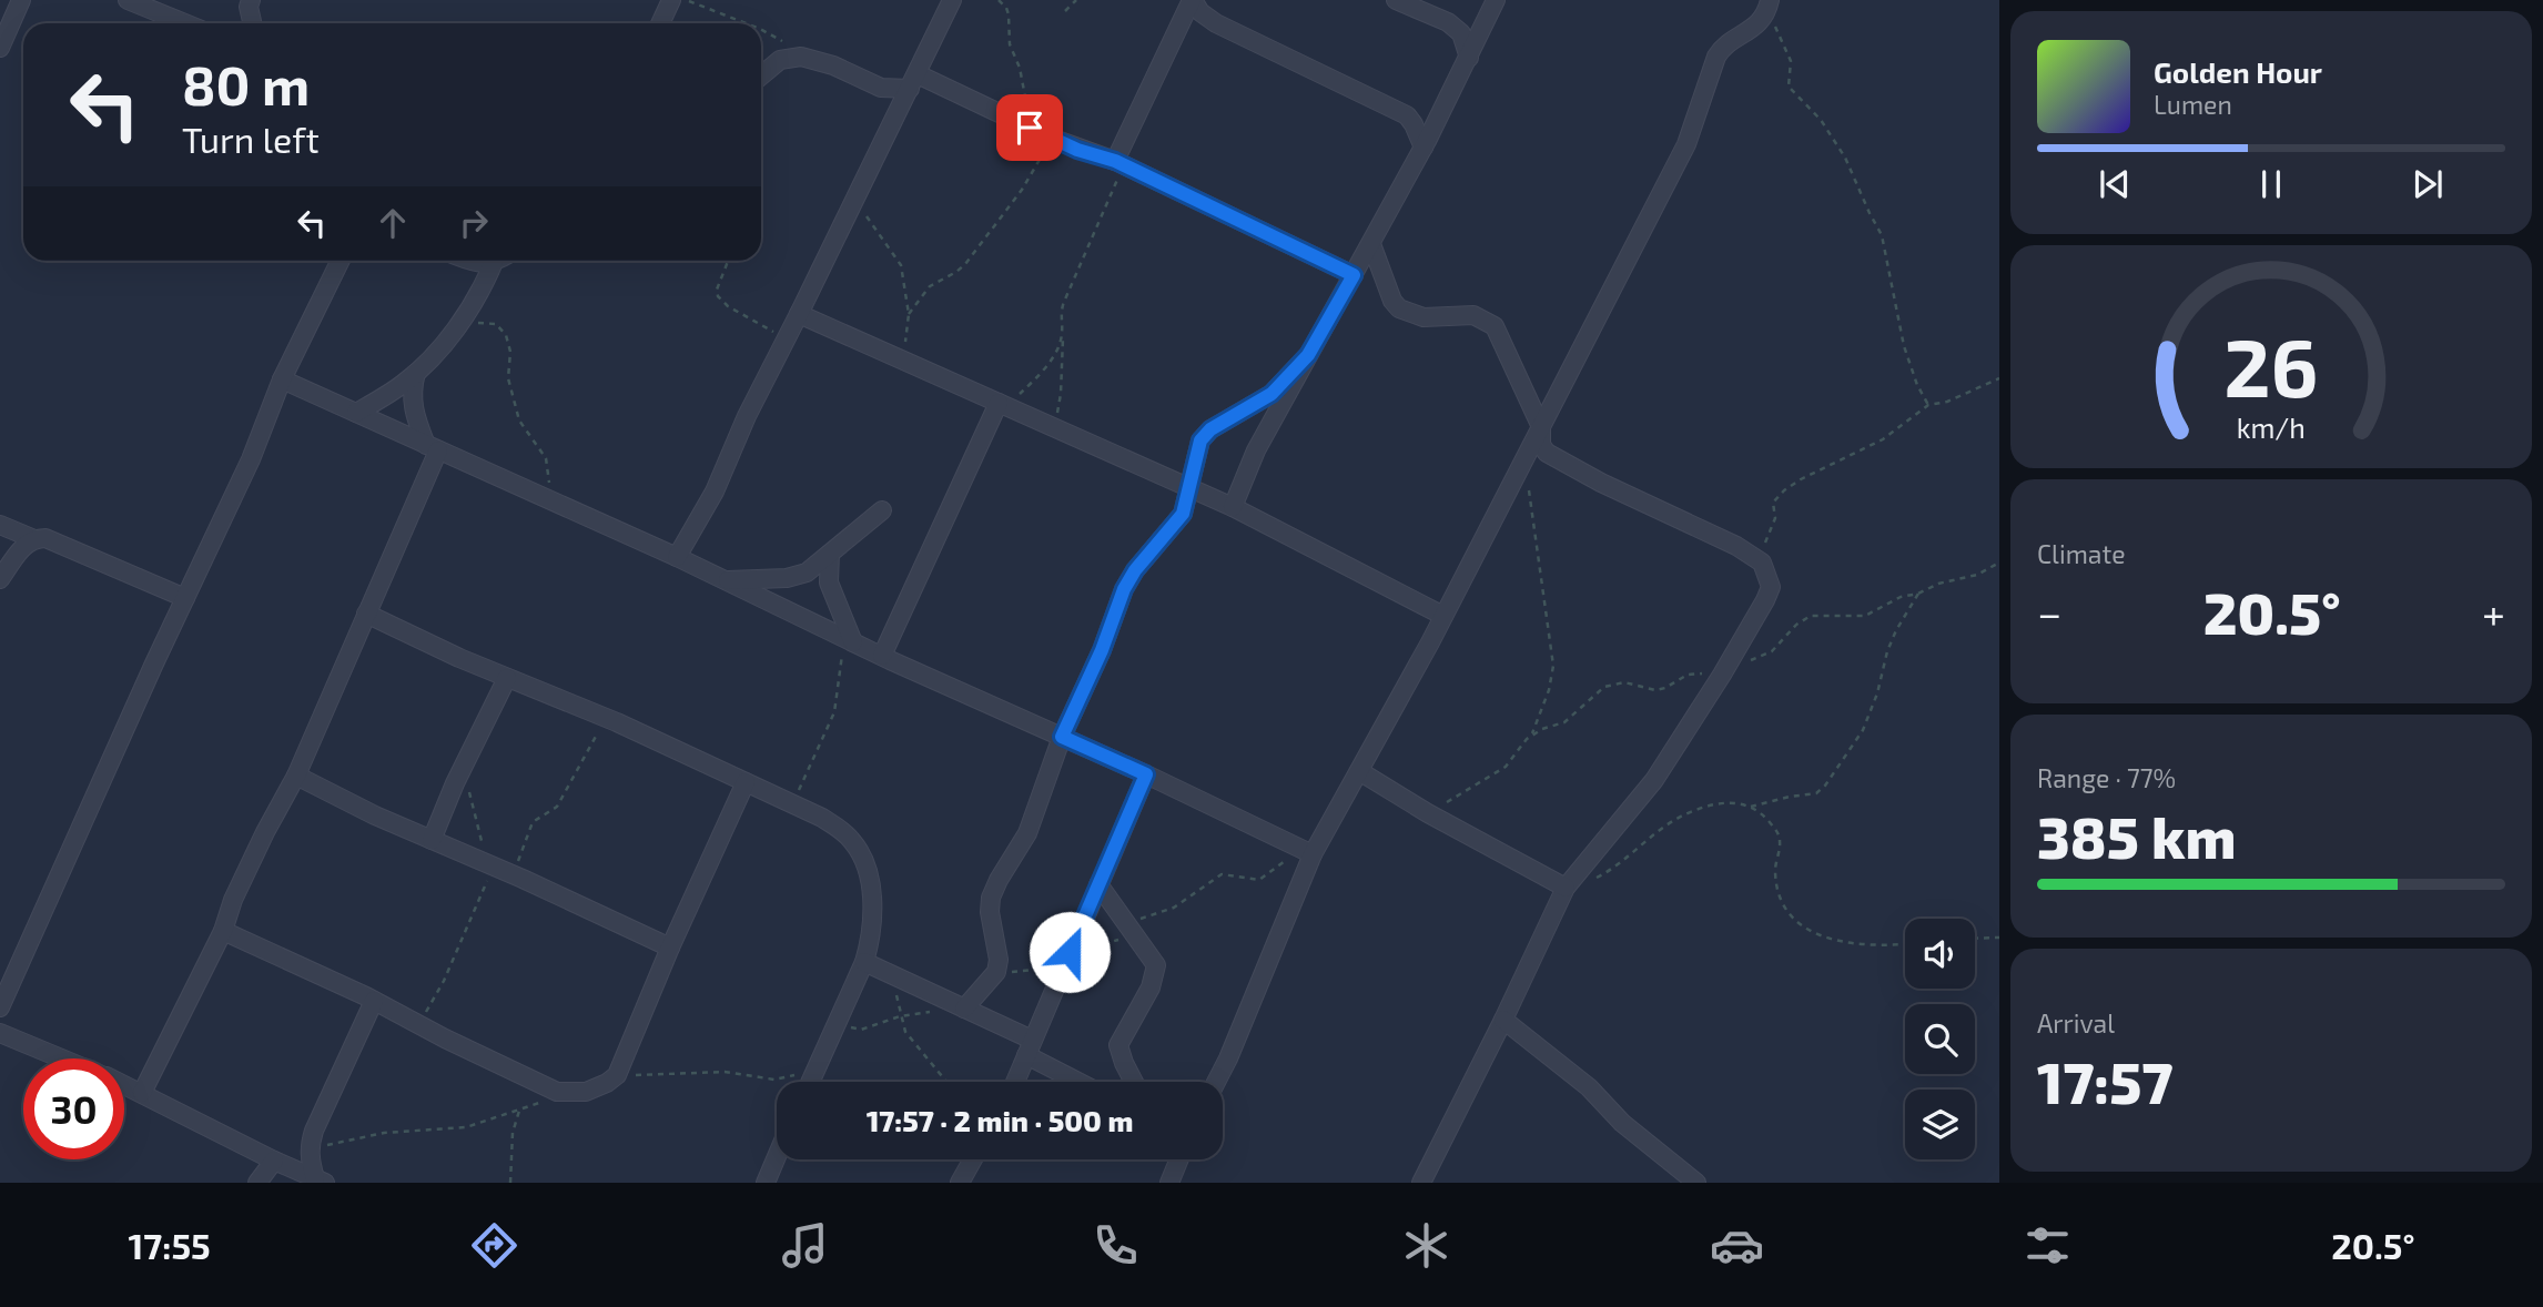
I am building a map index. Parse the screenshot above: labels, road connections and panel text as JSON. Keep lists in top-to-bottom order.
{
  "page": {
    "turn": ["80 m", "Turn left"],
    "song": ["Golden Hour", "Lumen"],
    "tile": [
      "Climate",
      ["Range · 77%", "385 km"],
      ["Arrival", "17:57"]
    ],
    "heat": ["−", "20.5°", "+"],
    "limit": "30",
    "trip": "17:57 · 2 min · 500 m",
    "tabs": ["17:55", "20.5°"],
    "gauge": ["26", "km/h"]
  }
}
